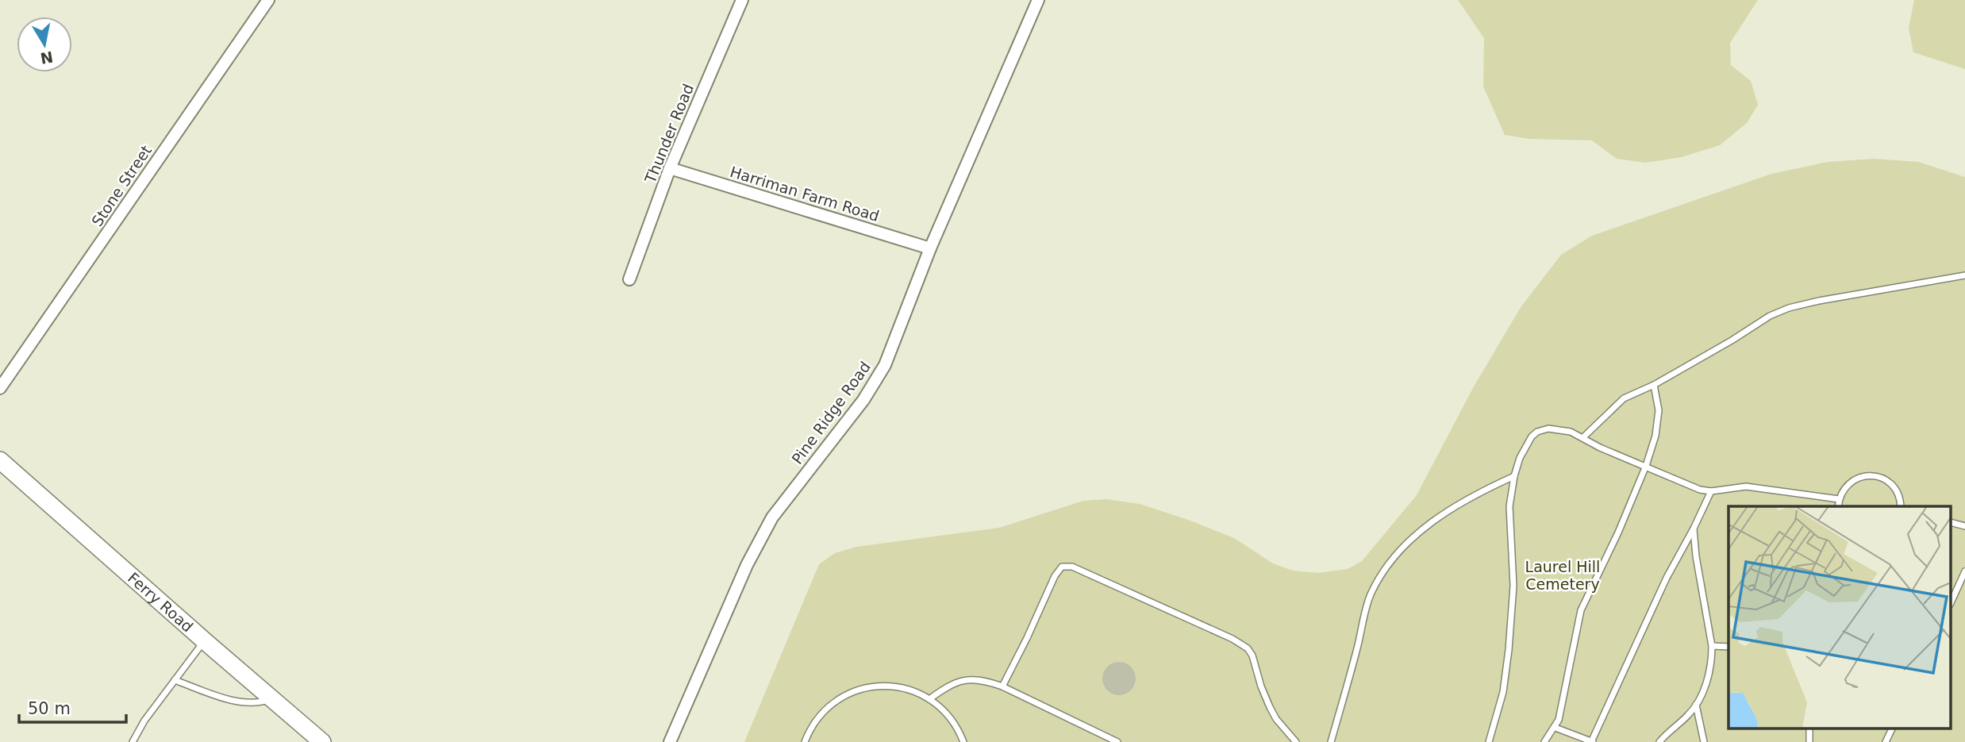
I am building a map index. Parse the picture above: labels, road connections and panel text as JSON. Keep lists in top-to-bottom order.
{
  "streets": {
    "main road": ["Ferry Road"],
    "street": [
      "Thunder Road",
      "Stone Street",
      "Harriman Farm Road",
      "Pine Ridge Road"
    ]
  },
  "crossings": [
    ["Thunder Road", "Harriman Farm Road"],
    ["Harriman Farm Road", "Pine Ridge Road"]
  ],
  "parks": ["Laurel Hill Cemetery"],
  "scale_bar": "50 m",
  "north": "bottom"
}
